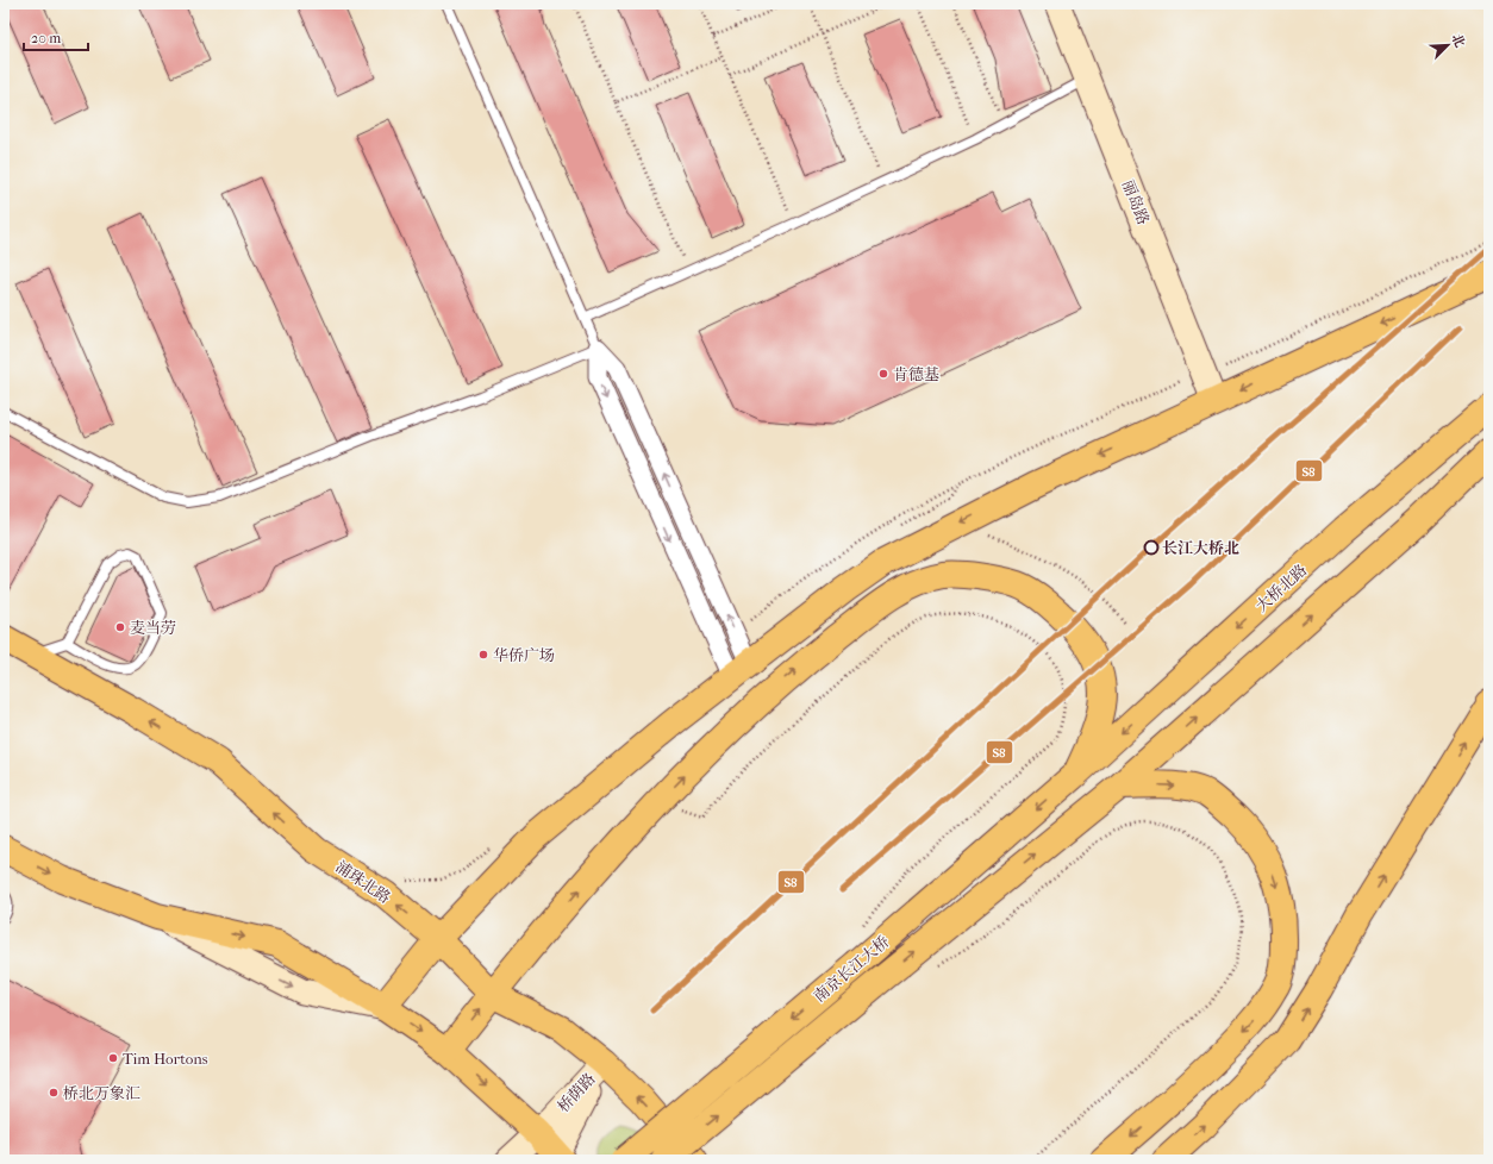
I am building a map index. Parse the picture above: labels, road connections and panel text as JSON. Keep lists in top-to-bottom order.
{
  "streets": {
    "main road": ["大桥北路", "浦珠北路", "南京长江大桥"],
    "street": ["丽岛路", "桥荫路"]
  },
  "crossings": [
    ["大桥北路", "南京长江大桥"],
    ["浦珠北路", "桥荫路"]
  ],
  "places": [
    "肯德基",
    "长江大桥北",
    "麦当劳",
    "华侨广场",
    "Tim Hortons",
    "桥北万象汇"
  ],
  "lines": ["transit line S8"],
  "scale_bar": "20 m",
  "north": "top right"
}
